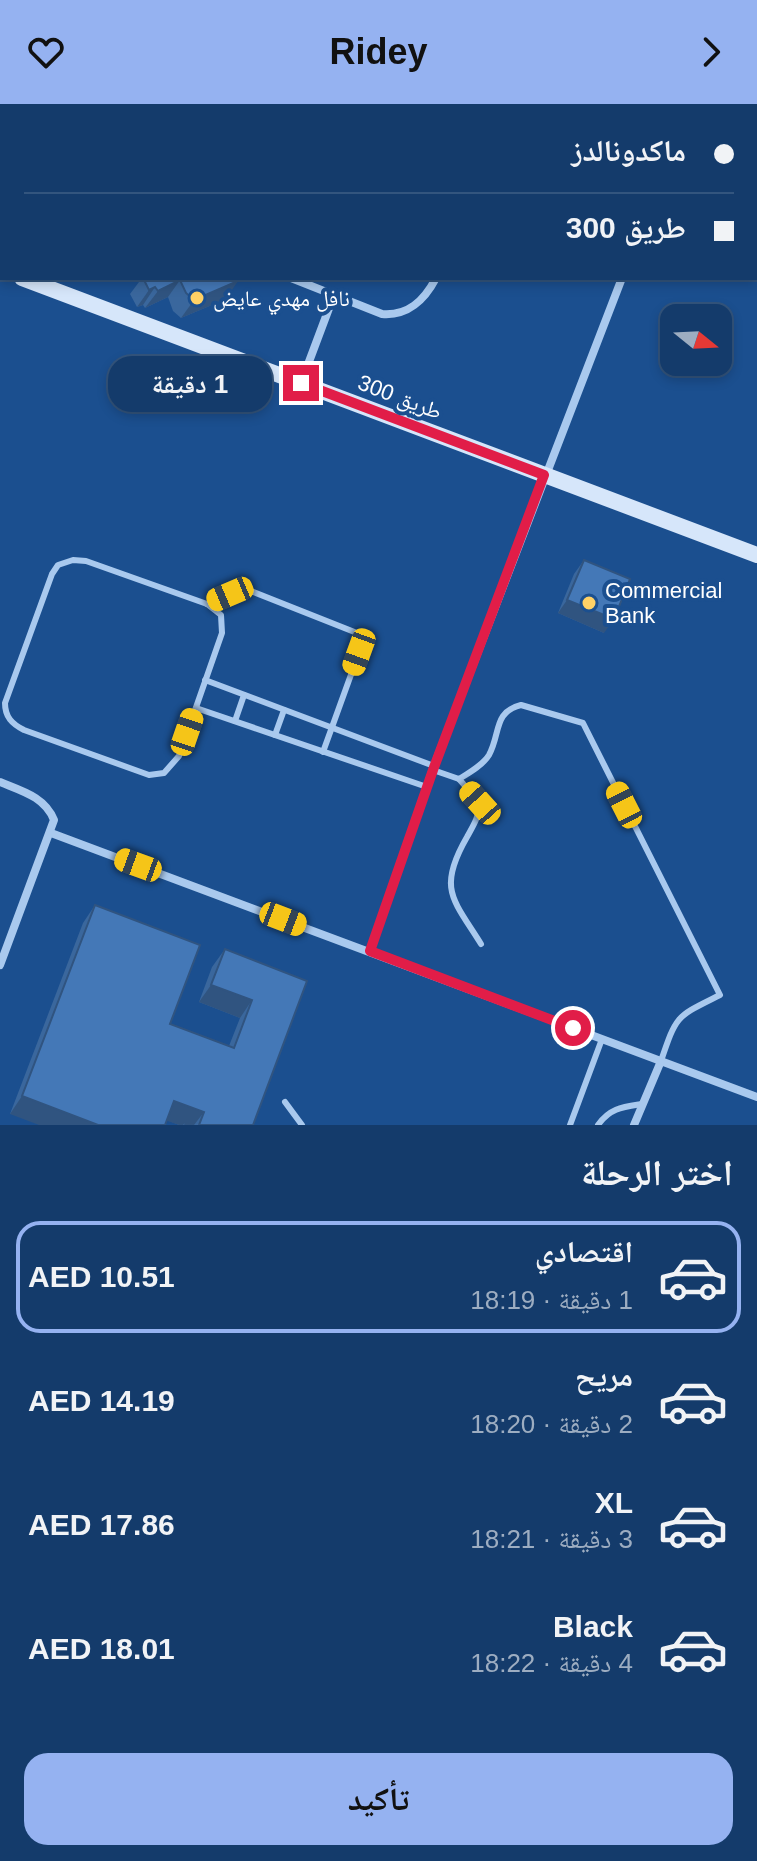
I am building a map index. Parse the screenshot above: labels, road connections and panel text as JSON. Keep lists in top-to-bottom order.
{
  "streets": {
    "main road": ["طريق 300"]
  },
  "places": ["نافل مهدي عايض", "Commercial Bank"],
  "north": "right",
  "page": {
    "header": "Ridey",
    "banner": ["ماكدونالدز", "طريق 300"],
    "bubble": "1 دقيقة",
    "heading": "اختر الرحلة",
    "list": [
      {
        "name": "اقتصادي",
        "note": "1 دقيقة · 18:19",
        "value": "AED 10.51"
      },
      {
        "name": "مريح",
        "note": "2 دقيقة · 18:20",
        "value": "AED 14.19"
      },
      {
        "name": "XL",
        "note": "3 دقيقة · 18:21",
        "value": "AED 17.86"
      },
      {
        "name": "Black",
        "note": "4 دقيقة · 18:22",
        "value": "AED 18.01"
      }
    ],
    "buttons": "تأكيد"
  }
}
